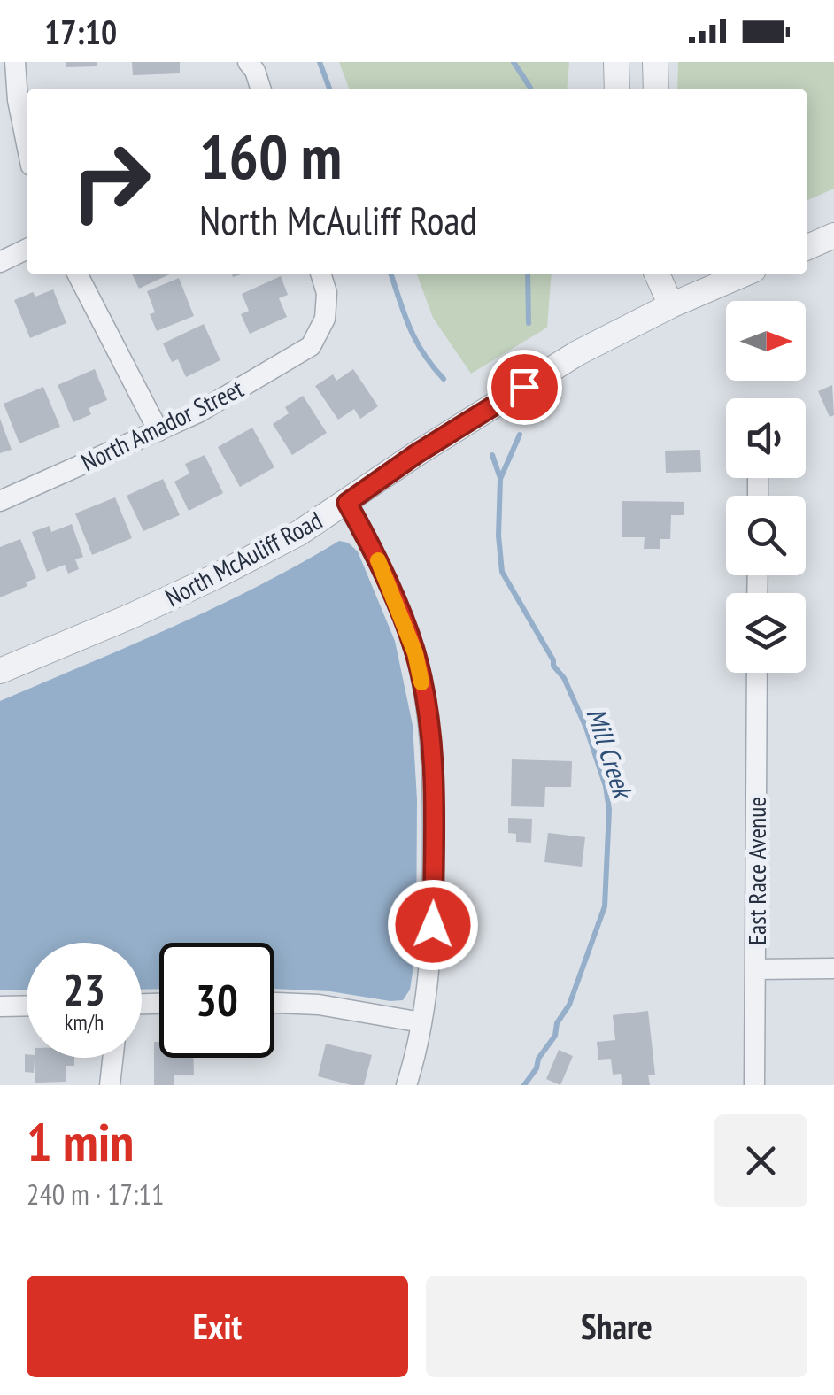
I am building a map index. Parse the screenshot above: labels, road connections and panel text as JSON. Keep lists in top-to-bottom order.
{
  "streets": {
    "street": ["North Amador Street", "North McAuliff Road", "East Race Avenue"]
  },
  "water": ["Mill Creek"],
  "north": "right",
  "page": {
    "status": "17:10",
    "turn": ["160 m", "North McAuliff Road"],
    "speed": "23 km/h",
    "limit": "30",
    "heading": ["1 min", "240 m · 17:11"],
    "buttons": ["Exit", "Share"]
  }
}
